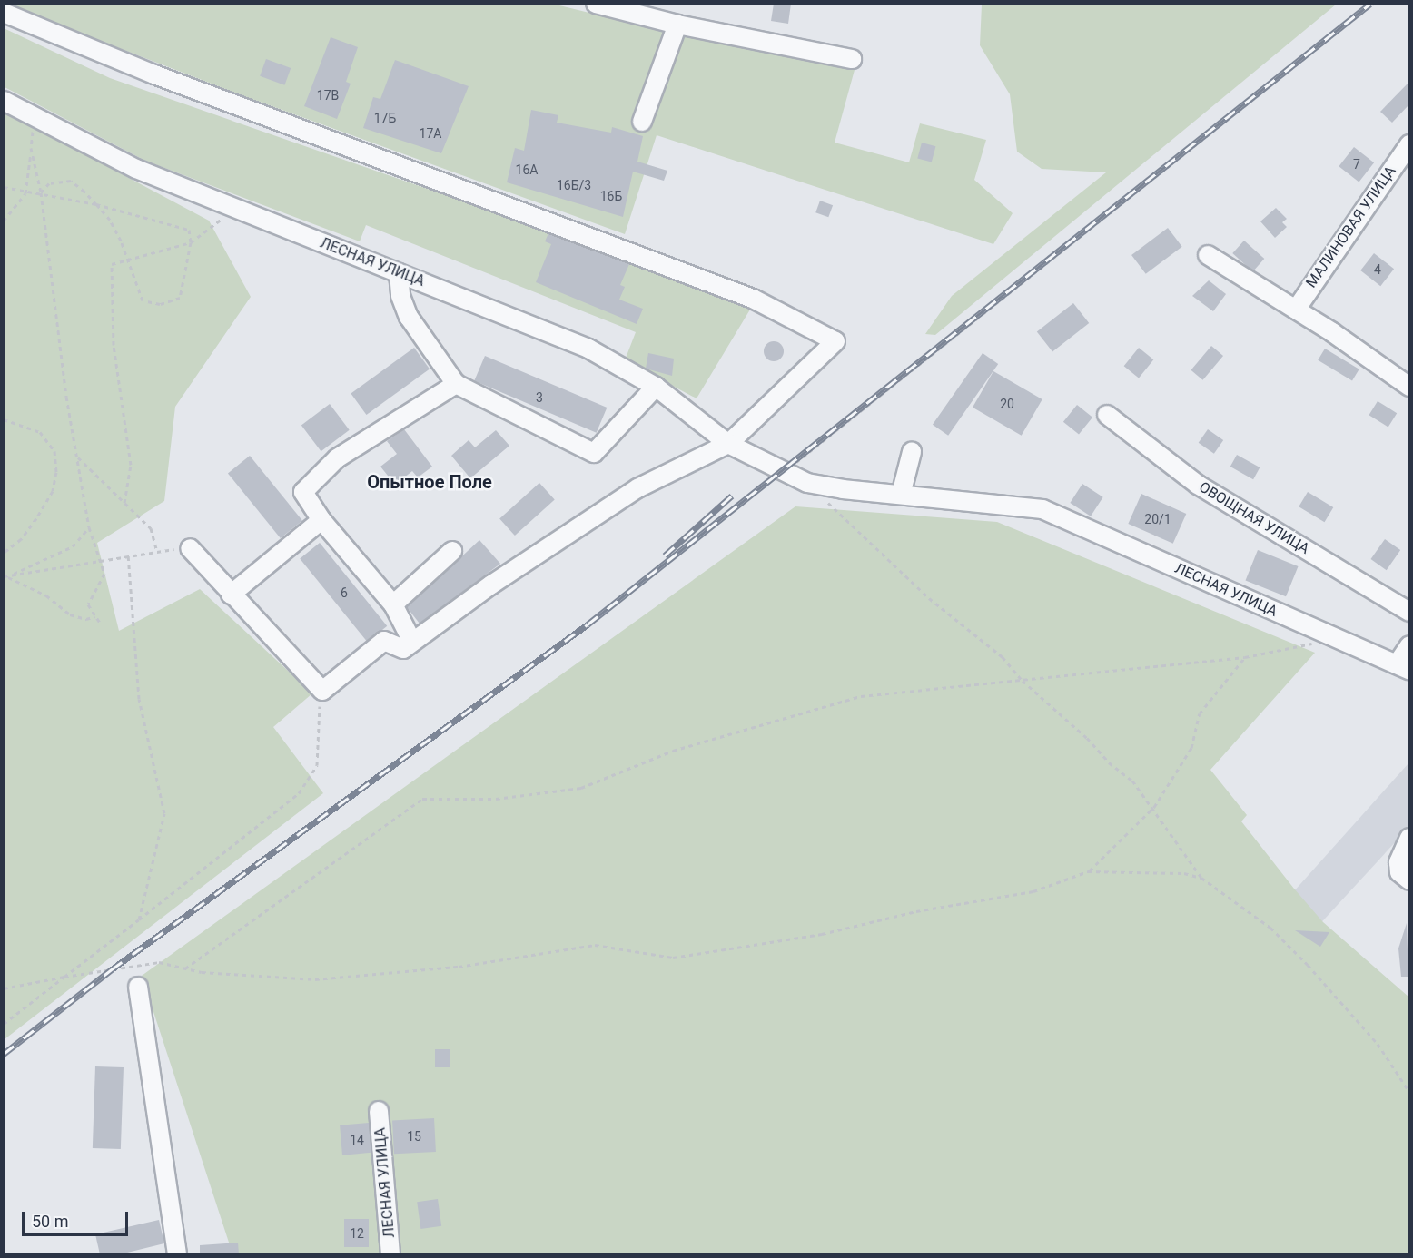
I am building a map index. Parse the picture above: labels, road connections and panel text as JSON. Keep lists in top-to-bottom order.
{
  "streets": {
    "street": ["МАЛИНОВАЯ УЛИЦА", "ЛЕСНАЯ УЛИЦА", "ОВОЩНАЯ УЛИЦА"]
  },
  "districts": ["Опытное Поле"],
  "house_numbers": [
    "17В",
    "17Б",
    "17А",
    "7",
    "16А",
    "16Б/3",
    "16Б",
    "4",
    "3",
    "20",
    "20/1",
    "6",
    "15",
    "14",
    "12"
  ],
  "scale_bar": "50 m"
}
